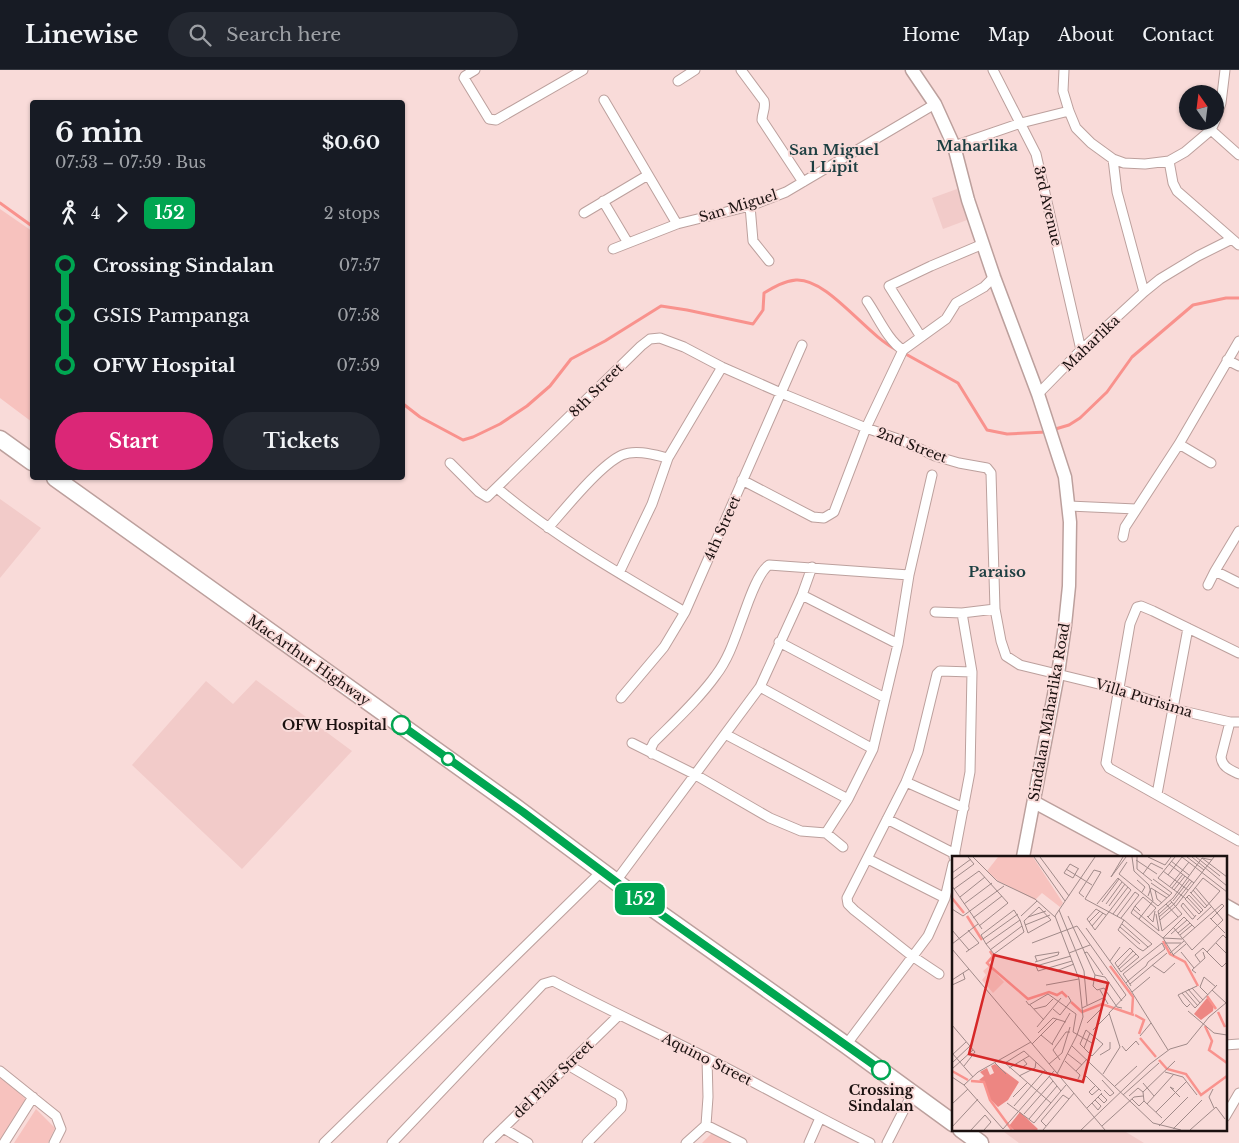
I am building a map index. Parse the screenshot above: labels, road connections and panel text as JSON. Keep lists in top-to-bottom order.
{
  "streets": {
    "highway": ["MacArthur Highway"],
    "main road": ["Sindalan Maharlika Road"],
    "street": [
      "San Miguel",
      "3rd Avenue",
      "Maharlika",
      "8th Street",
      "2nd Street",
      "4th Street",
      "Villa Purisima",
      "Aquino Street",
      "del Pilar Street"
    ]
  },
  "crossings": [
    ["San Miguel", "Sindalan Maharlika Road"],
    ["3rd Avenue", "Maharlika"],
    ["Maharlika", "Sindalan Maharlika Road"],
    ["8th Street", "2nd Street"],
    ["2nd Street", "4th Street"],
    ["2nd Street", "Villa Purisima"],
    ["2nd Street", "Sindalan Maharlika Road"],
    ["Villa Purisima", "Sindalan Maharlika Road"],
    ["Aquino Street", "del Pilar Street"]
  ],
  "districts": ["Maharlika", "San Miguel 1 Lipit", "Paraiso"],
  "places": ["OFW Hospital", "Crossing Sindalan"],
  "lines": ["bus line 152"],
  "north": "top",
  "page": {
    "header": "Linewise",
    "search": "Search here",
    "nav": [
      "Home",
      "Map",
      "About",
      "Contact"
    ],
    "on_map": "152",
    "heading": ["6 min", "07:53 – 07:59 · Bus", "$0.60"],
    "legs": ["4", "152", "2 stops"],
    "list": [
      {
        "name": "Crossing Sindalan",
        "value": "07:57"
      },
      {
        "name": "GSIS Pampanga",
        "value": "07:58"
      },
      {
        "name": "OFW Hospital",
        "value": "07:59"
      }
    ],
    "buttons": ["Start", "Tickets"]
  }
}
